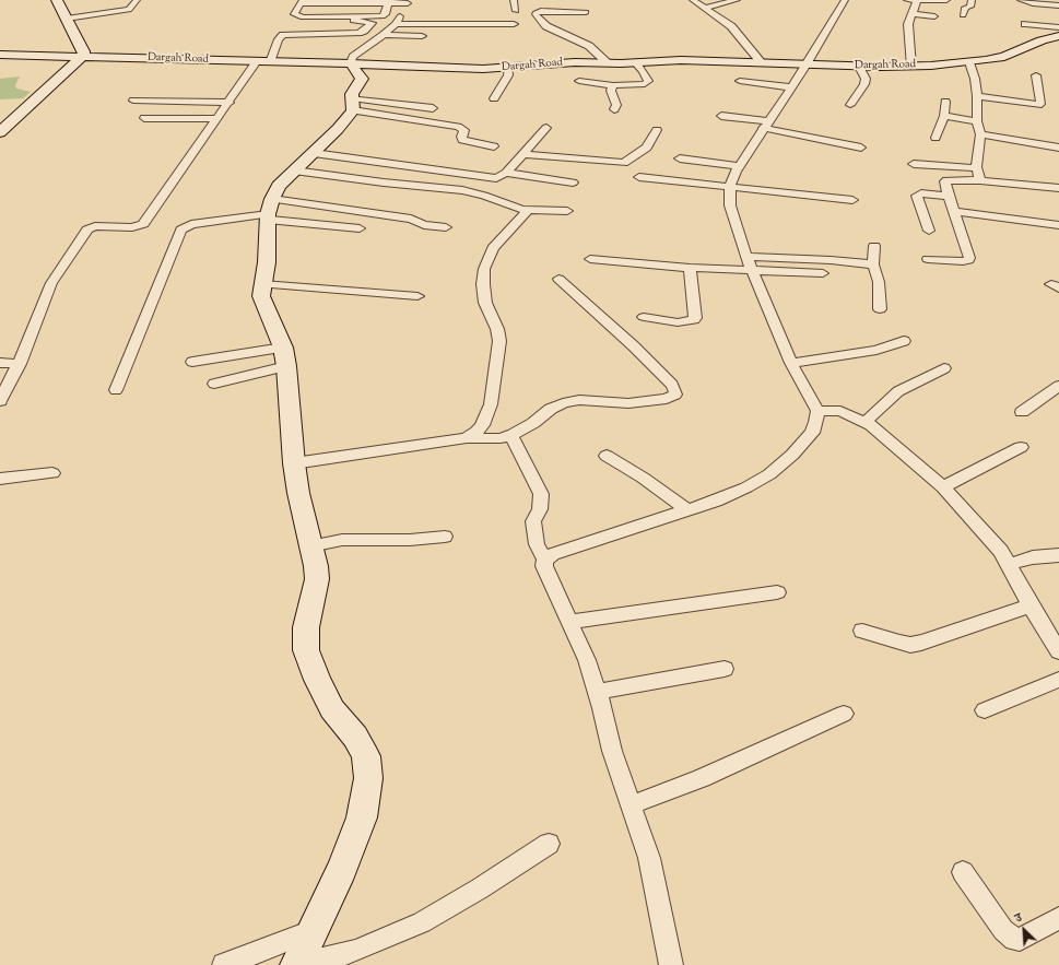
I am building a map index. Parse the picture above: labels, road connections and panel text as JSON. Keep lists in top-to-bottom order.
{
  "streets": {
    "street": ["Dargah Road"]
  },
  "north": "top left"
}
